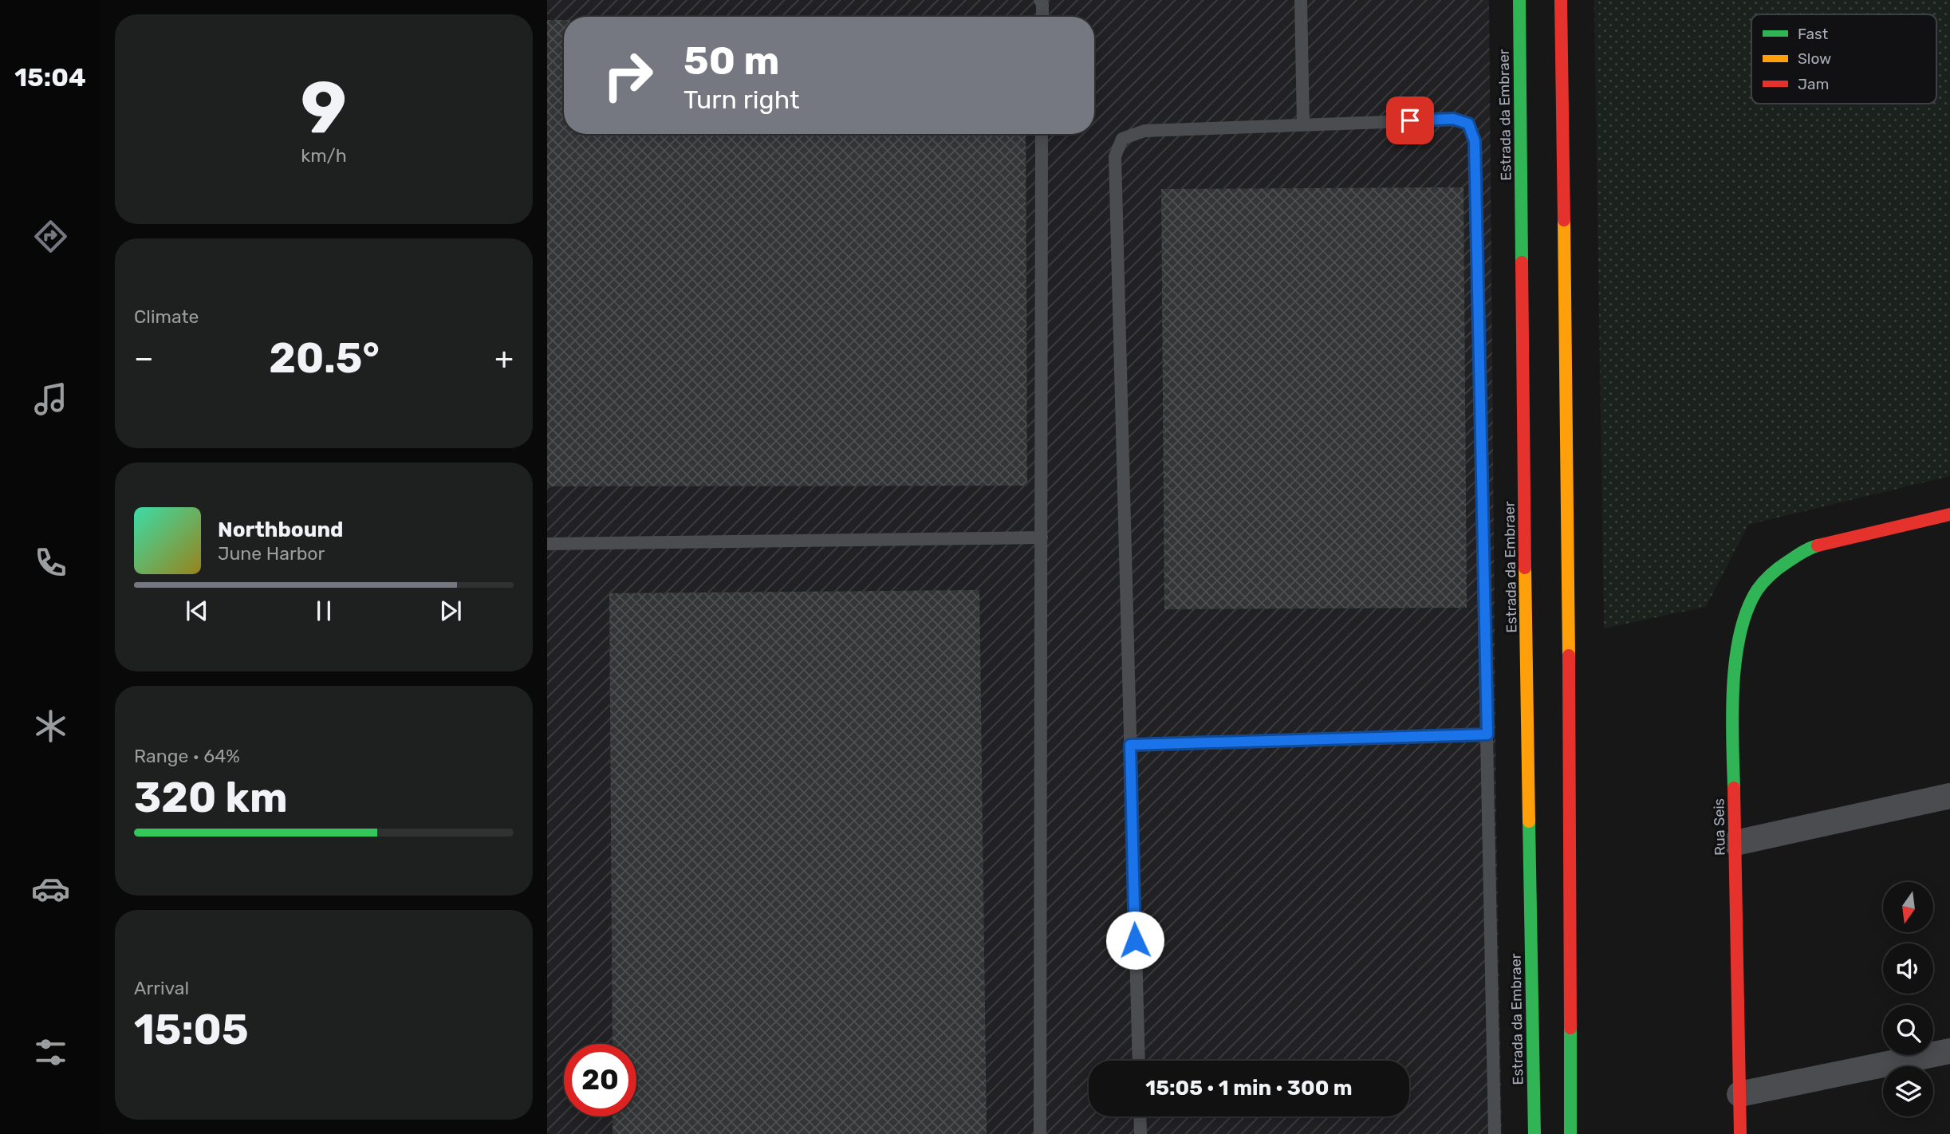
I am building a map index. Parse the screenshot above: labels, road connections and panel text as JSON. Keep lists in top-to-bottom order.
{
  "streets": {
    "street": ["Estrada da Embraer", "Rua Seis"]
  },
  "legend": ["Fast", "Slow", "Jam"],
  "north": "bottom",
  "page": {
    "tabs": "15:04",
    "tile": [
      ["9", "km/h"],
      "Climate",
      ["Range · 64%", "320 km"],
      ["Arrival", "15:05"]
    ],
    "turn": ["50 m", "Turn right"],
    "heat": ["−", "20.5°", "+"],
    "song": ["Northbound", "June Harbor"],
    "limit": "20",
    "trip": "15:05 · 1 min · 300 m"
  }
}
